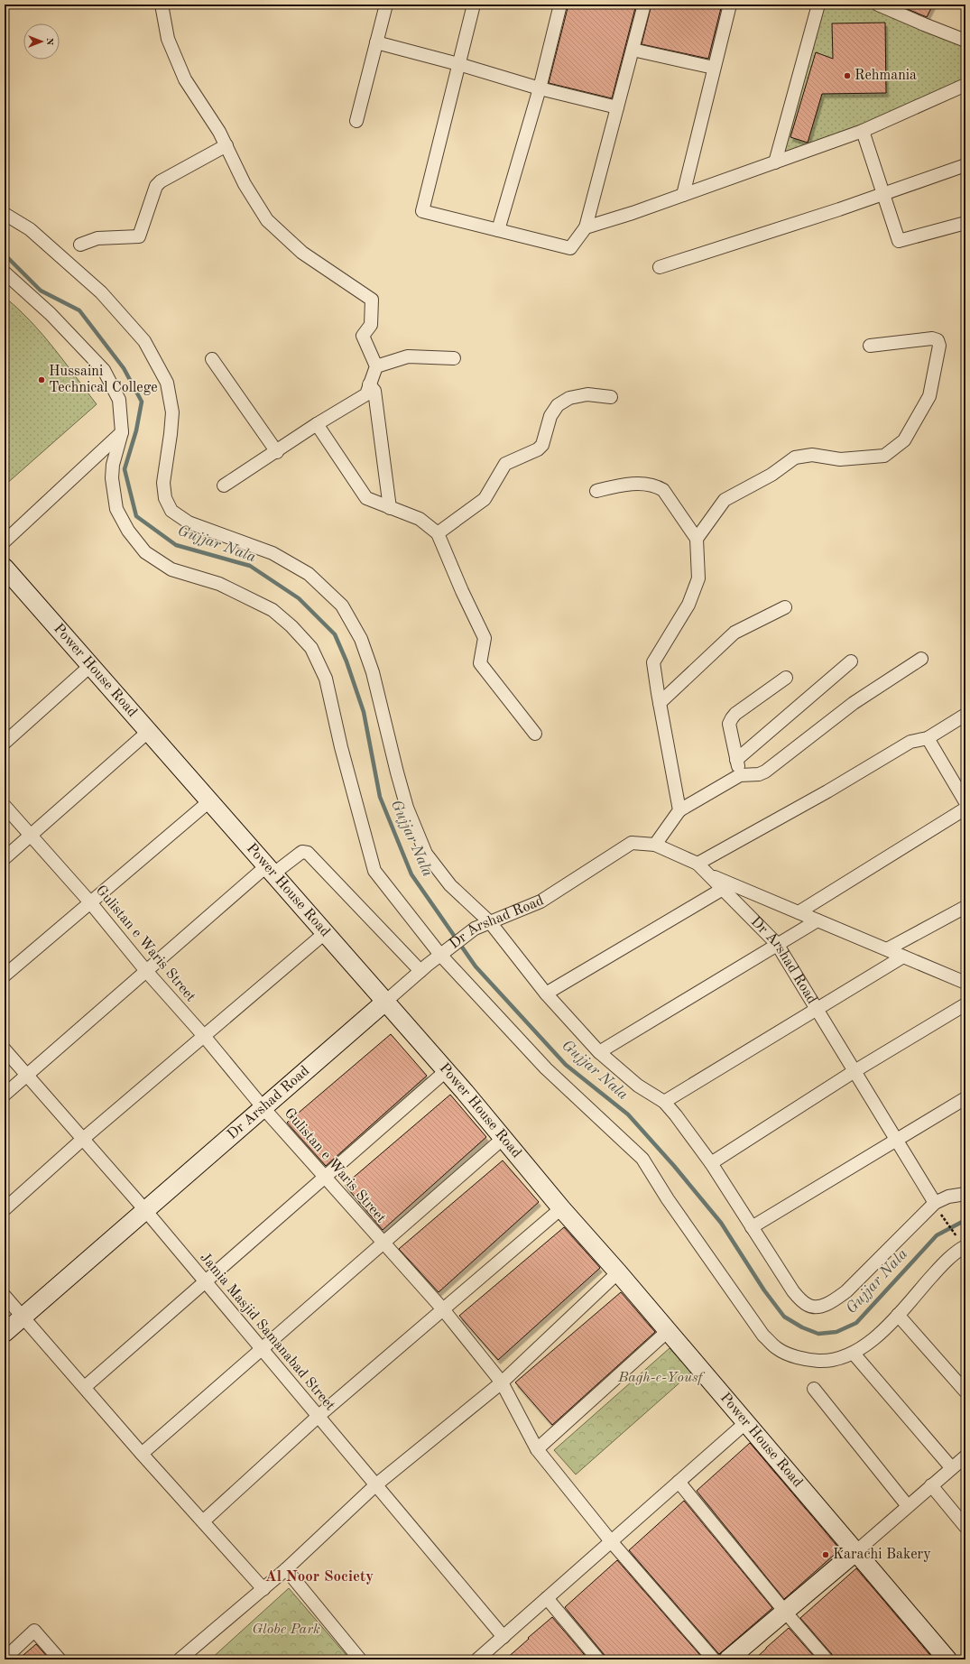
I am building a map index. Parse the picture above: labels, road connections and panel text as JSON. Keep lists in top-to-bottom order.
{
  "streets": {
    "street": [
      "Power House Road",
      "Dr Arshad Road",
      "Gulistan e Waris Street",
      "Jamia Masjid Samanabad Street"
    ]
  },
  "crossings": [
    ["Power House Road", "Dr Arshad Road"],
    ["Dr Arshad Road", "Gulistan e Waris Street"],
    ["Dr Arshad Road", "Jamia Masjid Samanabad Street"]
  ],
  "districts": ["Al Noor Society"],
  "water": ["Gujjar Nala"],
  "parks": ["Bagh-e-Yousf", "Globe Park"],
  "places": ["Rehmania", "Hussaini Technical College", "Karachi Bakery"],
  "north": "right"
}
